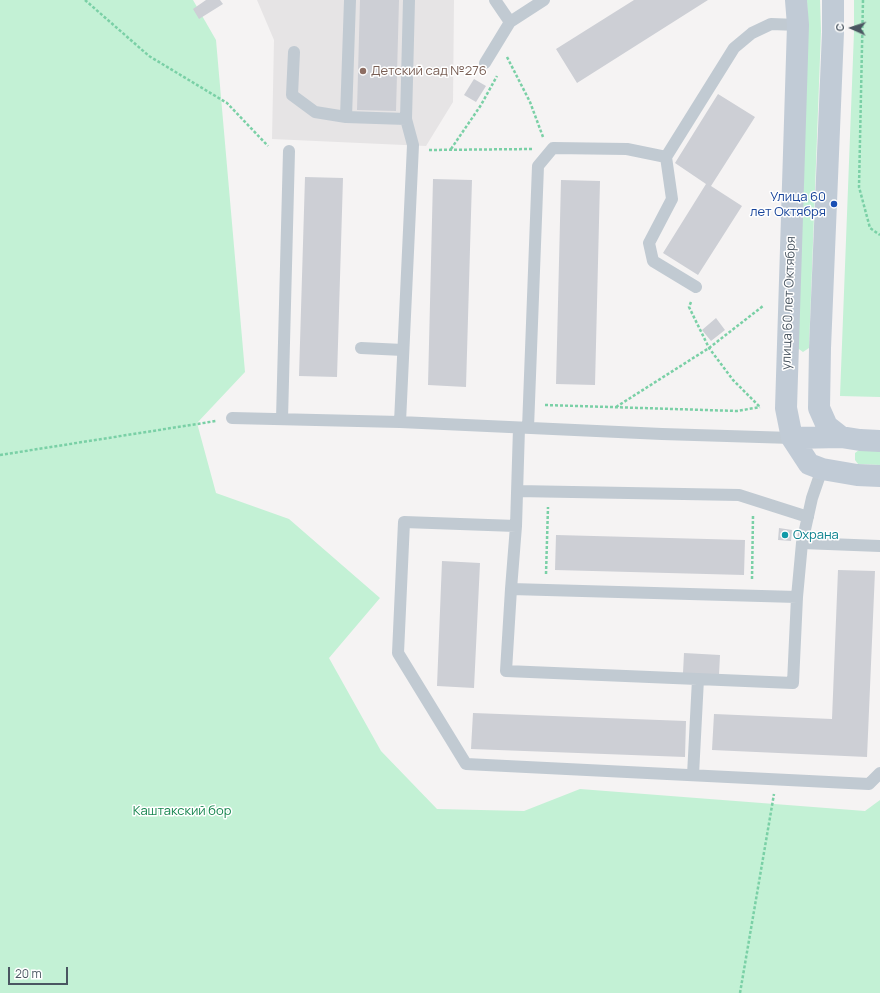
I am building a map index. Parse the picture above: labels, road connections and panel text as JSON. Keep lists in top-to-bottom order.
{
  "streets": {
    "main road": ["улица 60 лет Октября"]
  },
  "parks": ["Каштакский бор"],
  "places": ["Детский сад №276", "Улица 60 лет Октября", "Охрана"],
  "scale_bar": "20 m",
  "north": "left"
}
